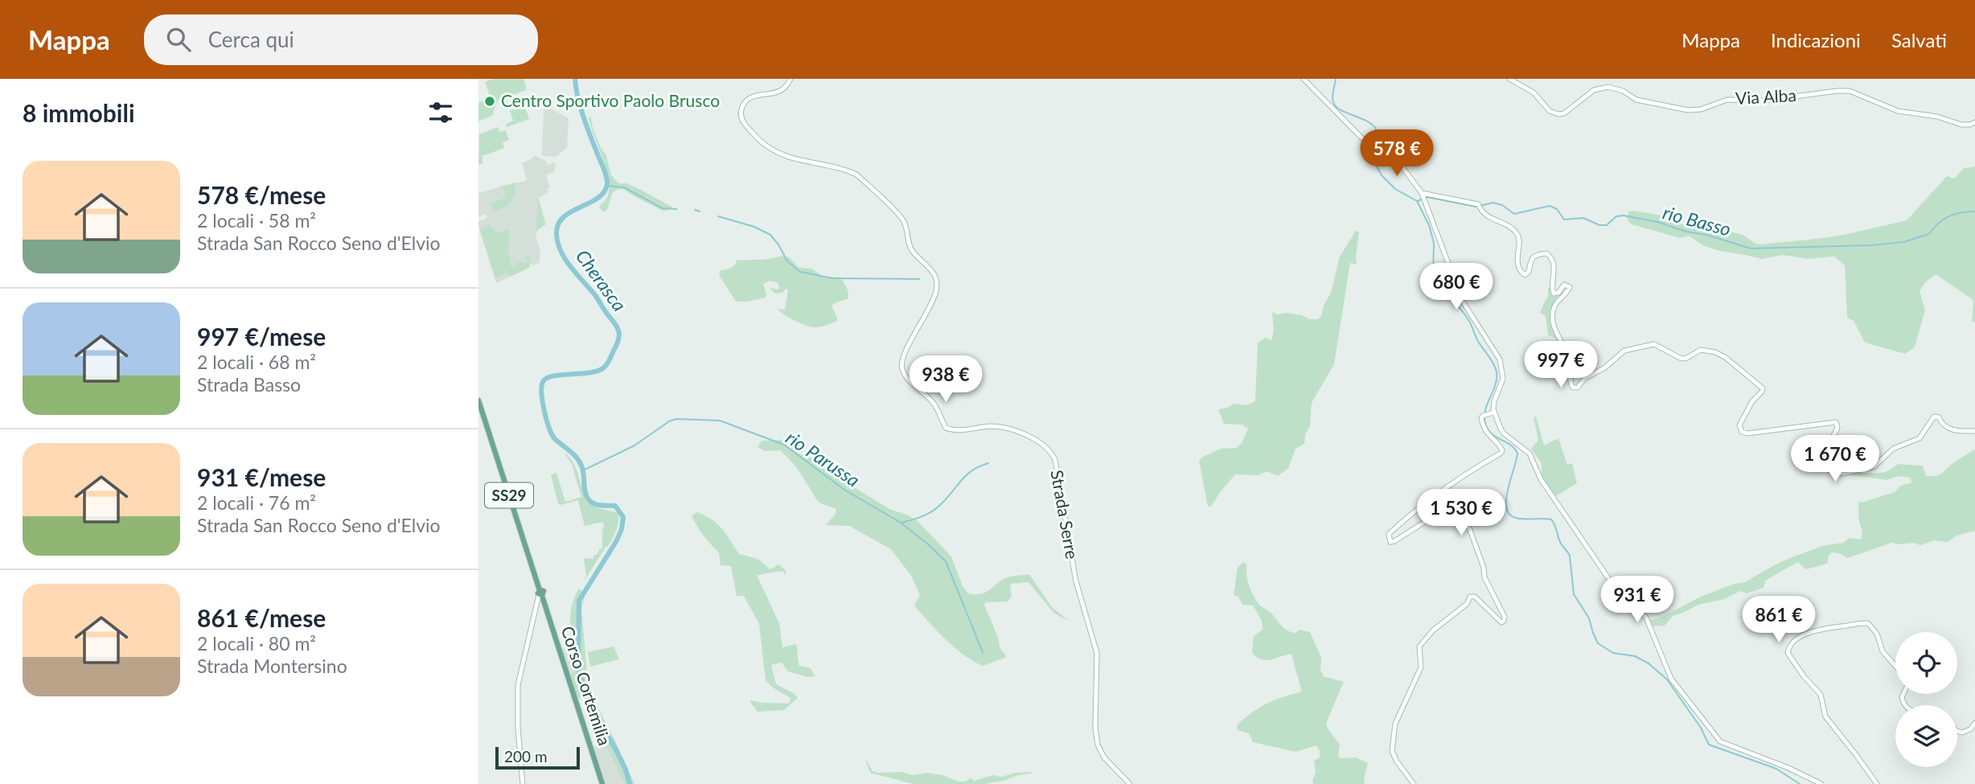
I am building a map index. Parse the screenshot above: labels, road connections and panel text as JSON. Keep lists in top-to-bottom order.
{
  "streets": {
    "main road": ["SS29", "Corso Cortemilia"],
    "street": ["Via Alba", "Strada Serre"]
  },
  "water": ["rio Basso", "Cherasca", "rio Parussa"],
  "places": ["Centro Sportivo Paolo Brusco"],
  "scale_bar": "200 m",
  "page": {
    "header": "Mappa",
    "search": "Cerca qui",
    "nav": ["Mappa", "Indicazioni", "Salvati"],
    "heading": "8 immobili",
    "price": [
      "578 €",
      "680 €",
      "997 €",
      "938 €",
      "1 670 €",
      "1 530 €",
      "931 €",
      "861 €"
    ],
    "list": [
      {
        "name": "578 €/mese",
        "note": "2 locali · 58 m² · Strada San Rocco Seno d'Elvio"
      },
      {
        "name": "997 €/mese",
        "note": "2 locali · 68 m² · Strada Basso"
      },
      {
        "name": "931 €/mese",
        "note": "2 locali · 76 m² · Strada San Rocco Seno d'Elvio"
      },
      {
        "name": "861 €/mese",
        "note": "2 locali · 80 m² · Strada Montersino"
      }
    ],
    "scale": "200 m"
  }
}
